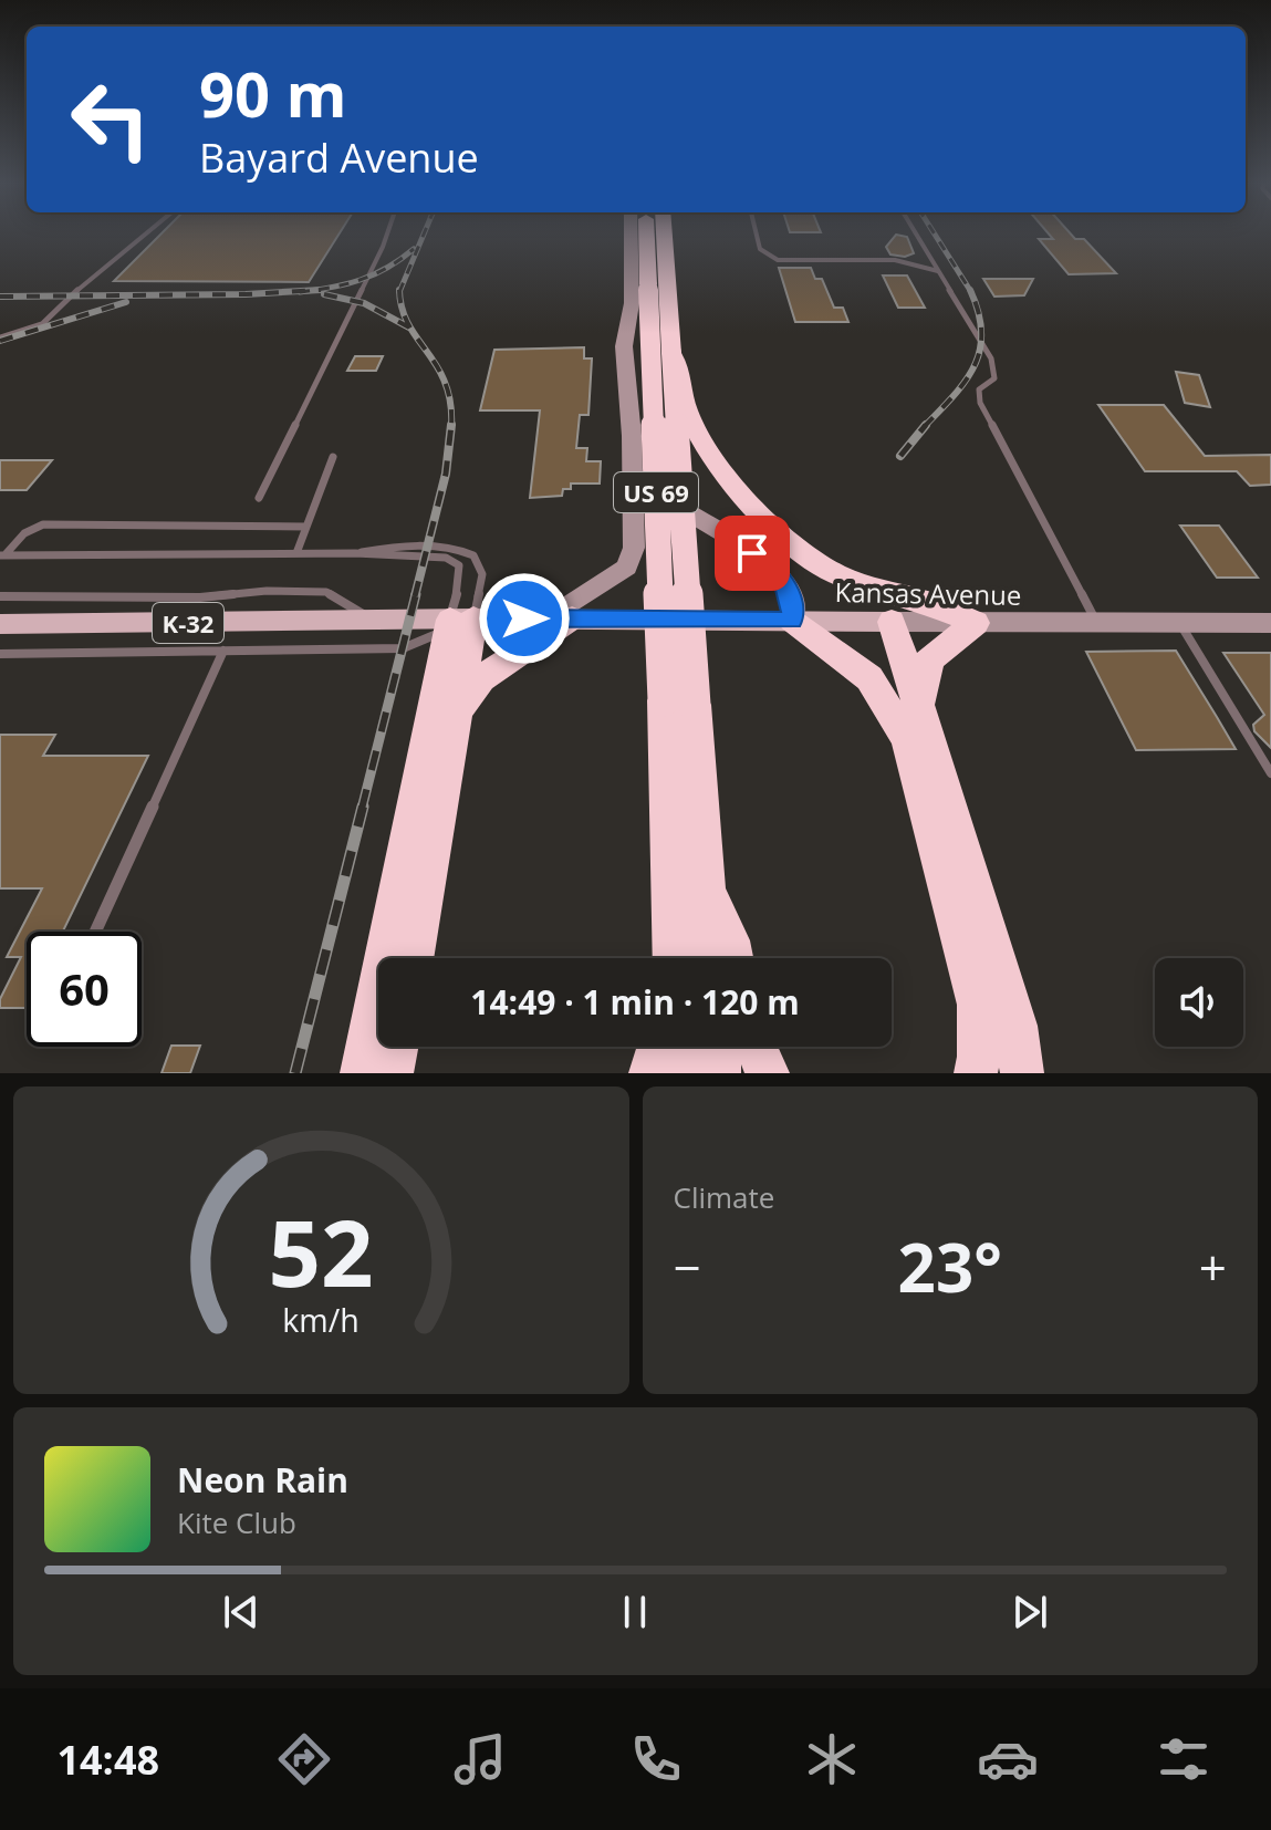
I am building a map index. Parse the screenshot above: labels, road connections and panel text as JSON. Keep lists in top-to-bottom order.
{
  "streets": {
    "highway": ["US 69"],
    "main road": ["Kansas Avenue", "K-32"]
  },
  "page": {
    "turn": ["90 m", "Bayard Avenue"],
    "limit": "60",
    "trip": "14:49 · 1 min · 120 m",
    "tile": "Climate",
    "heat": ["−", "23°", "+"],
    "song": ["Neon Rain", "Kite Club"],
    "tabs": "14:48",
    "gauge": ["52", "km/h"]
  }
}
